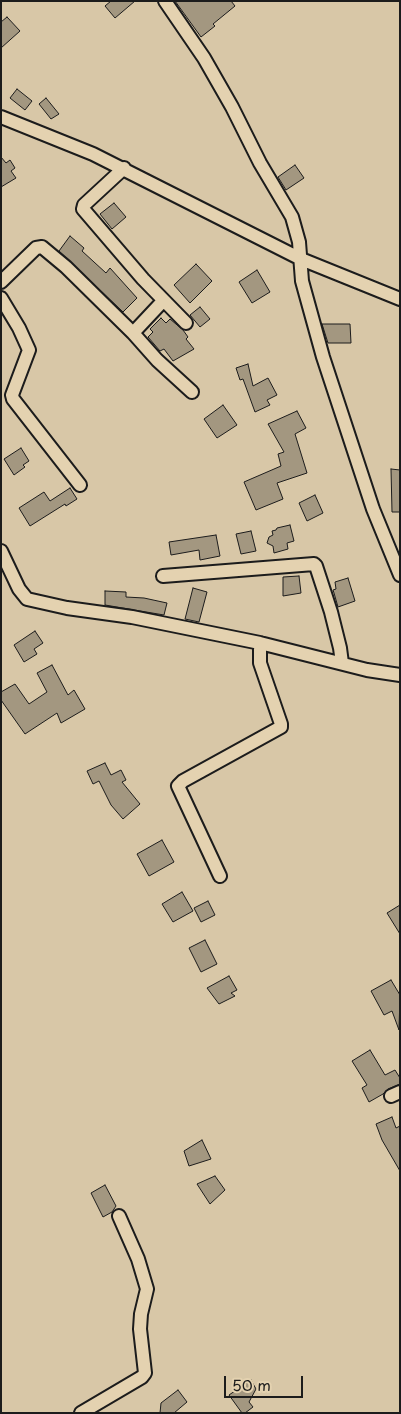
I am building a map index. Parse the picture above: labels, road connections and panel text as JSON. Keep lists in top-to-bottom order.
{
  "scale_bar": "50 m"
}
